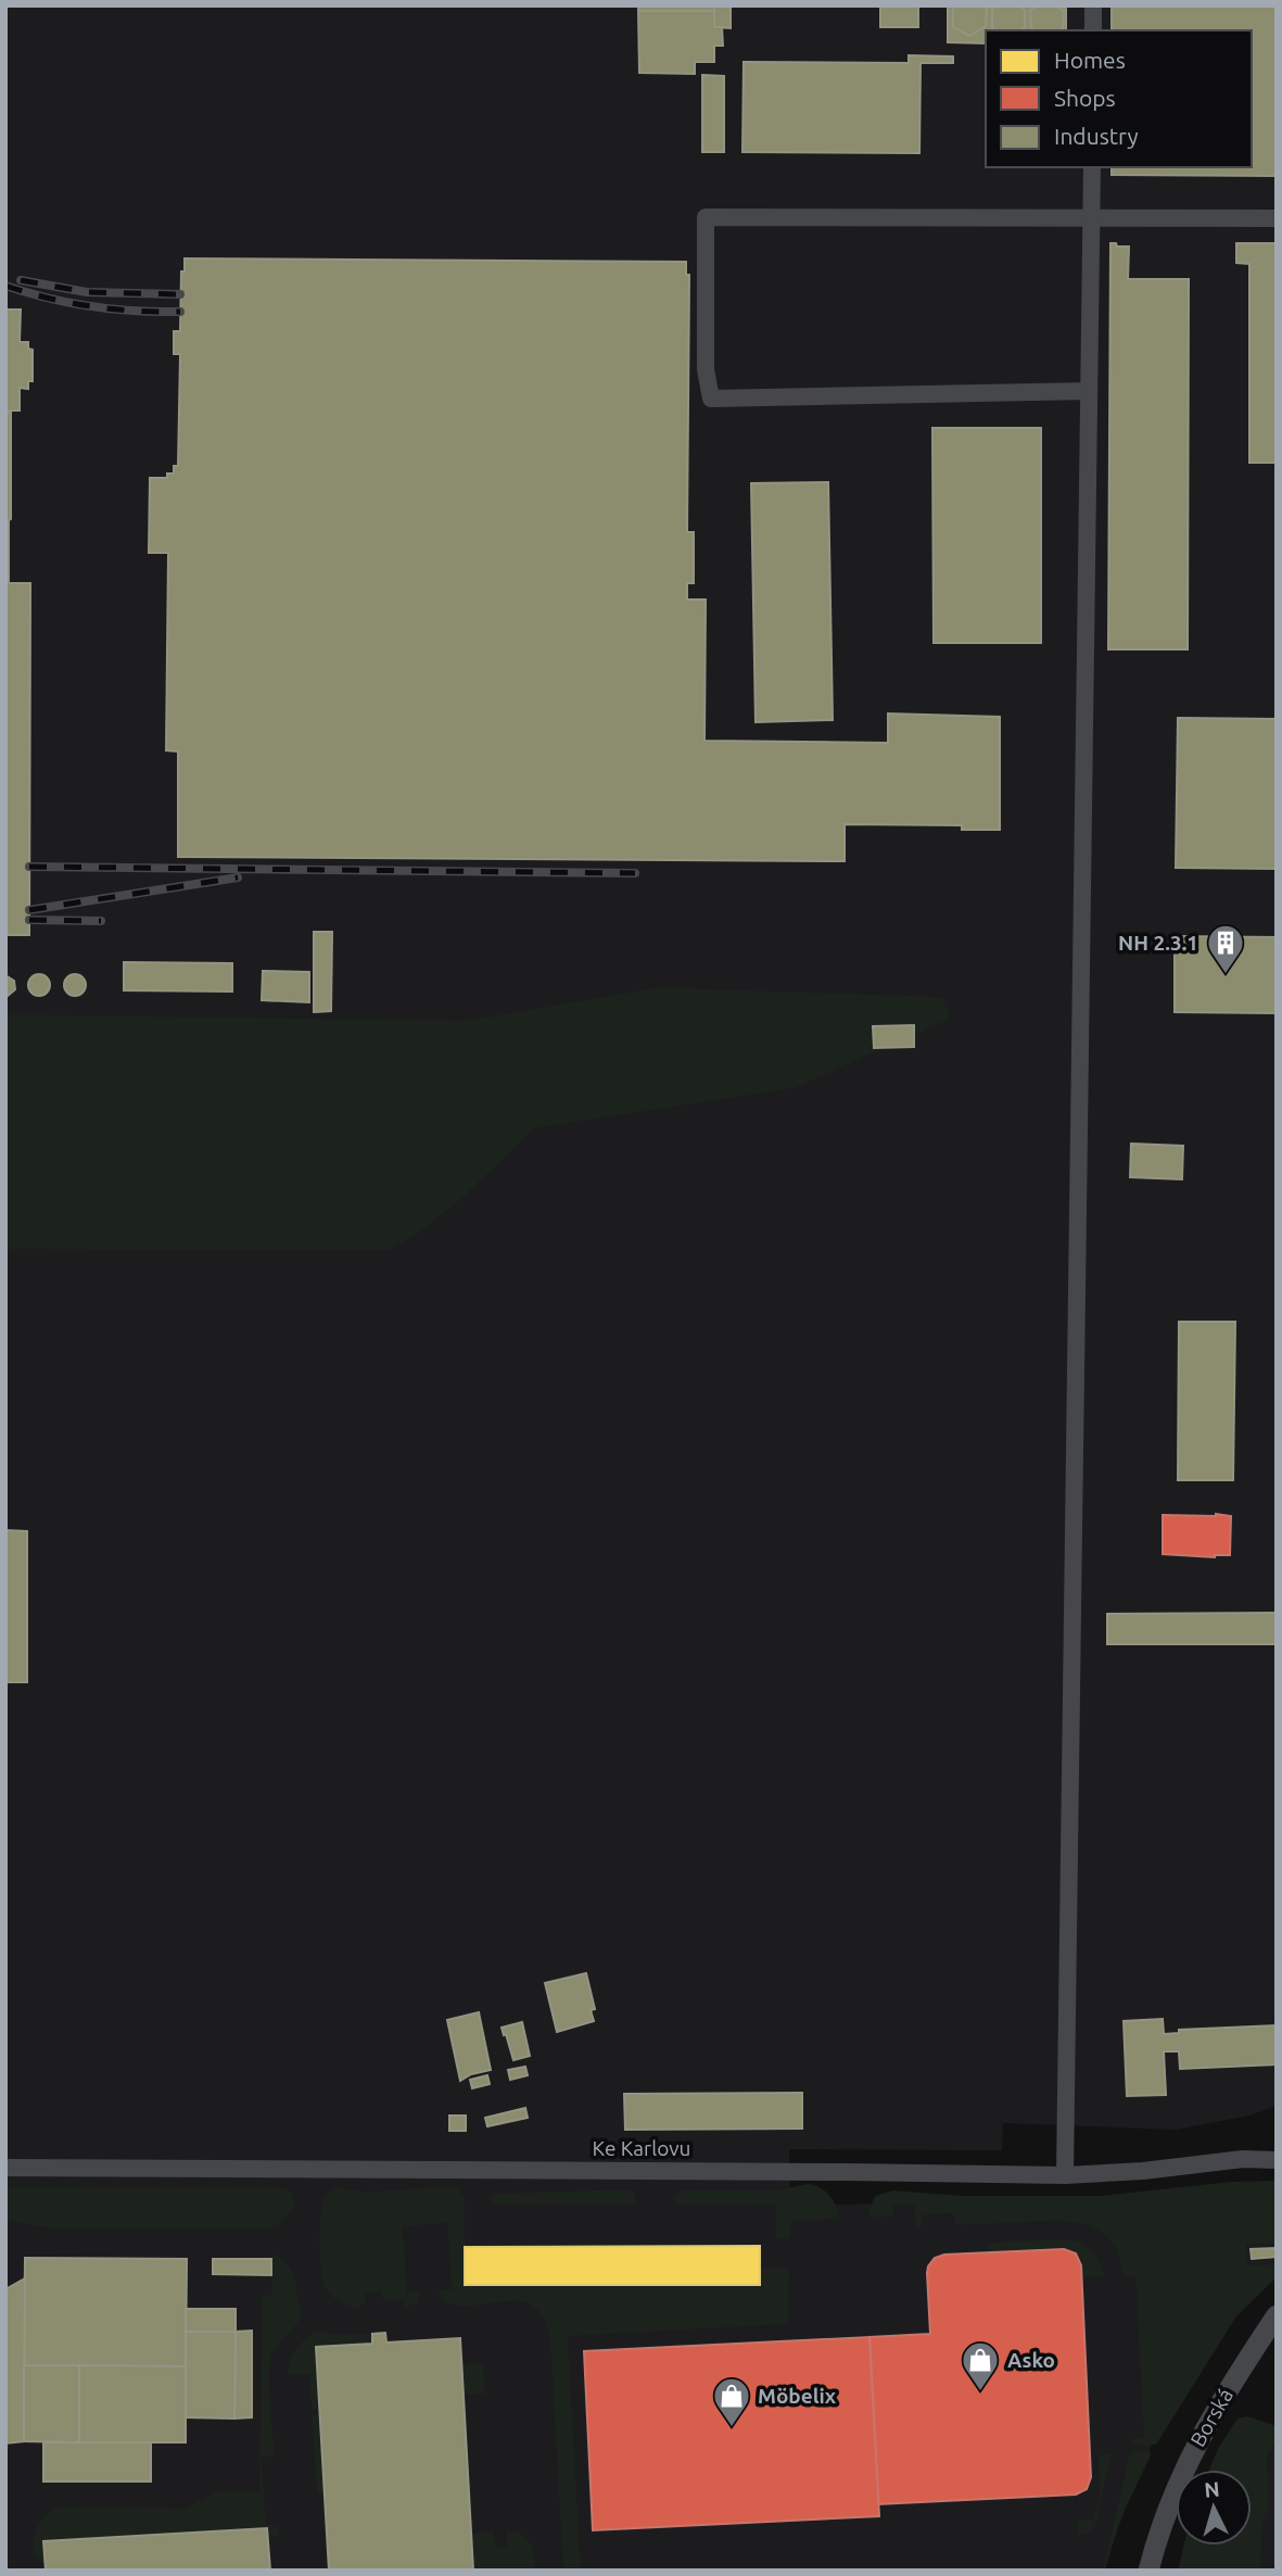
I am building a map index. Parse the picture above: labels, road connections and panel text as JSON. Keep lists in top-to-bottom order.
{
  "streets": {
    "street": ["Ke Karlovu", "Borská"]
  },
  "places": {
    "building": ["NH 2.3.1"],
    "shop": ["Asko", "Möbelix"]
  },
  "legend": ["Homes", "Shops", "Industry"],
  "north": "top"
}
